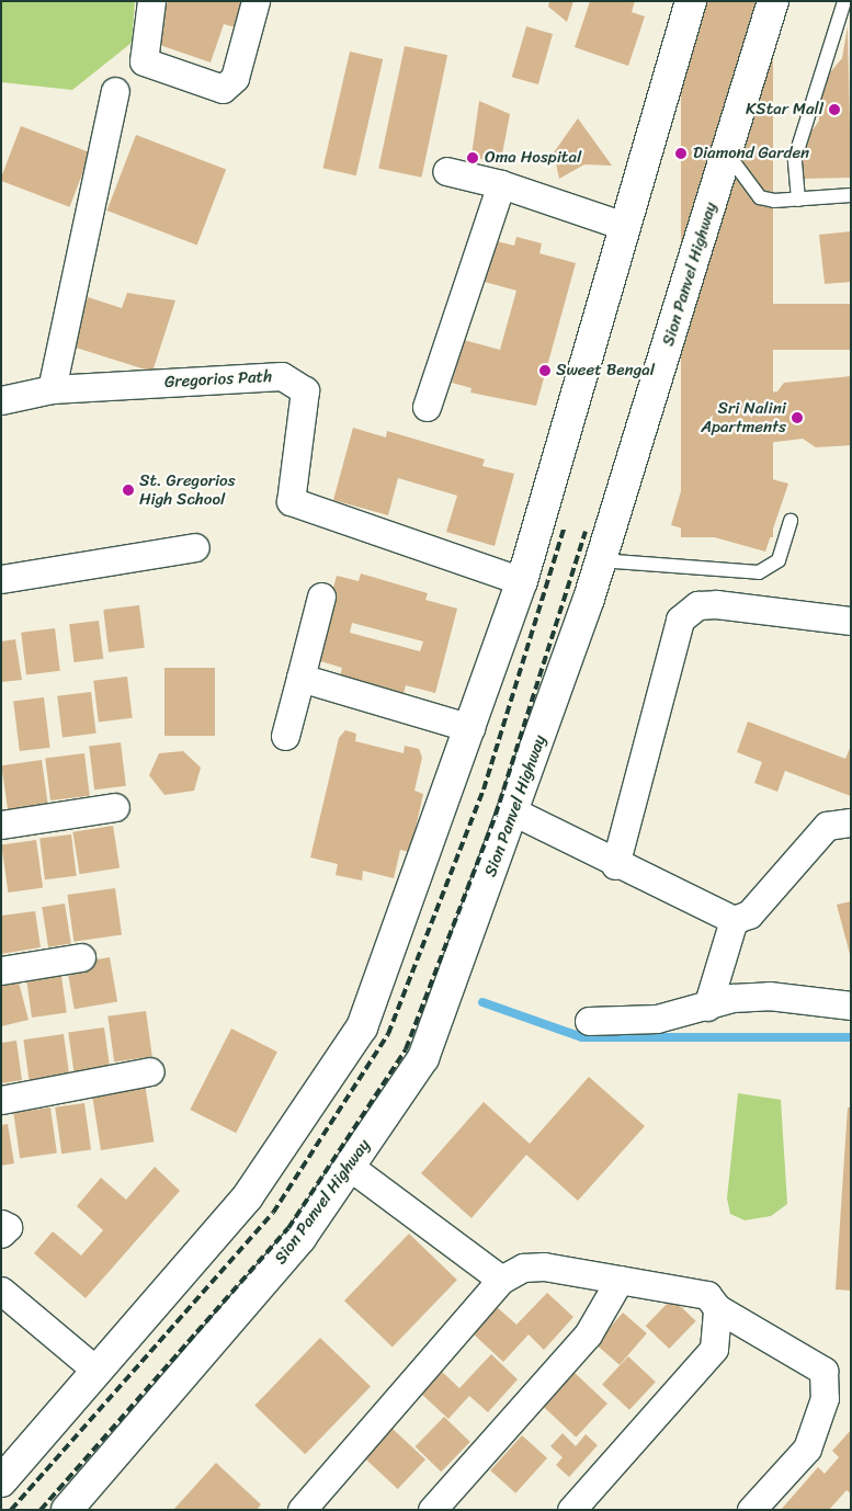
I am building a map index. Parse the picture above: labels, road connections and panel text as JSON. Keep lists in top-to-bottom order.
{
  "streets": {
    "highway": ["Sion Panvel Highway"],
    "street": ["Gregorios Path"]
  },
  "places": [
    "KStar Mall",
    "Diamond Garden",
    "Oma Hospital",
    "Sweet Bengal",
    "Sri Nalini Apartments",
    "St. Gregorios High School"
  ]
}
